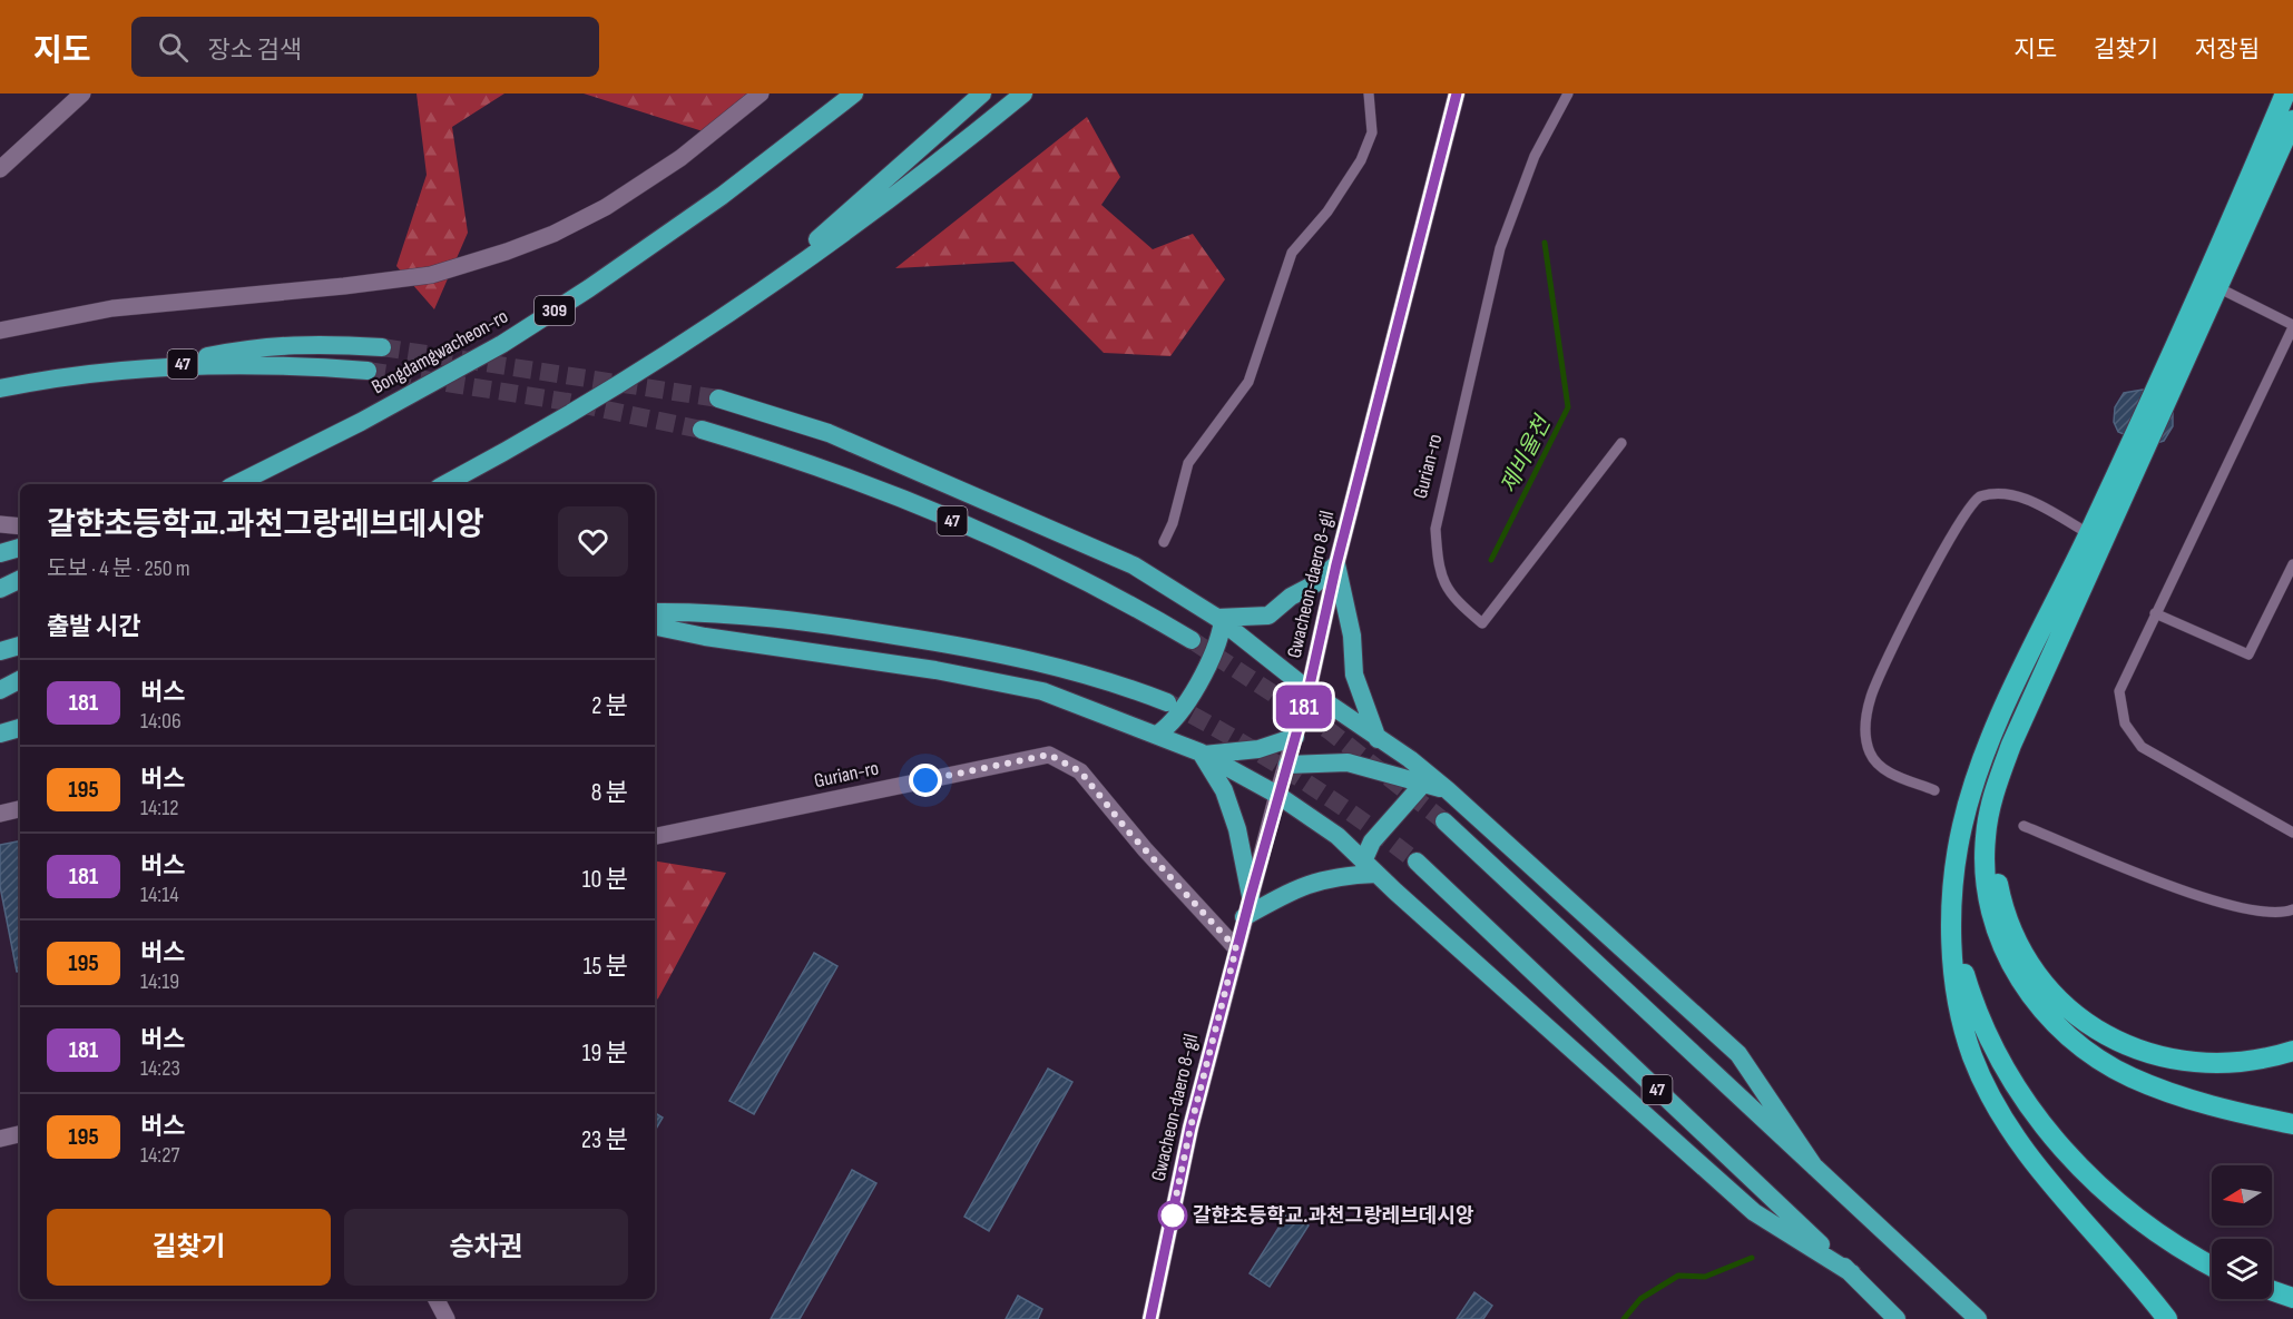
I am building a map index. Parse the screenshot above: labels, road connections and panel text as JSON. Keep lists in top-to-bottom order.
{
  "streets": {
    "highway": ["309", "Bongdamgwacheon-ro", "47"],
    "street": ["Gurian-ro", "Gwacheon-daero 8-gil"]
  },
  "crossings": [
    ["Gurian-ro", "Gwacheon-daero 8-gil"]
  ],
  "water": ["제비울천"],
  "places": ["갈햔초등학교.과천그랑레브데시앙"],
  "lines": ["bus line 181"],
  "north": "left",
  "page": {
    "header": "지도",
    "search": "장소 검색",
    "nav": ["지도", "길찾기", "저장됨"],
    "on_map": "181",
    "heading": [
      ["갈햔초등학교.과천그랑레브데시앙", "도보 · 4 분 · 250 m"],
      "출발 시간"
    ],
    "list": [
      {
        "mark": "181",
        "name": "버스",
        "note": "14:06",
        "value": "2 분"
      },
      {
        "mark": "195",
        "name": "버스",
        "note": "14:12",
        "value": "8 분"
      },
      {
        "mark": "181",
        "name": "버스",
        "note": "14:14",
        "value": "10 분"
      },
      {
        "mark": "195",
        "name": "버스",
        "note": "14:19",
        "value": "15 분"
      },
      {
        "mark": "181",
        "name": "버스",
        "note": "14:23",
        "value": "19 분"
      },
      {
        "mark": "195",
        "name": "버스",
        "note": "14:27",
        "value": "23 분"
      }
    ],
    "buttons": ["길찾기", "승차권"]
  }
}
